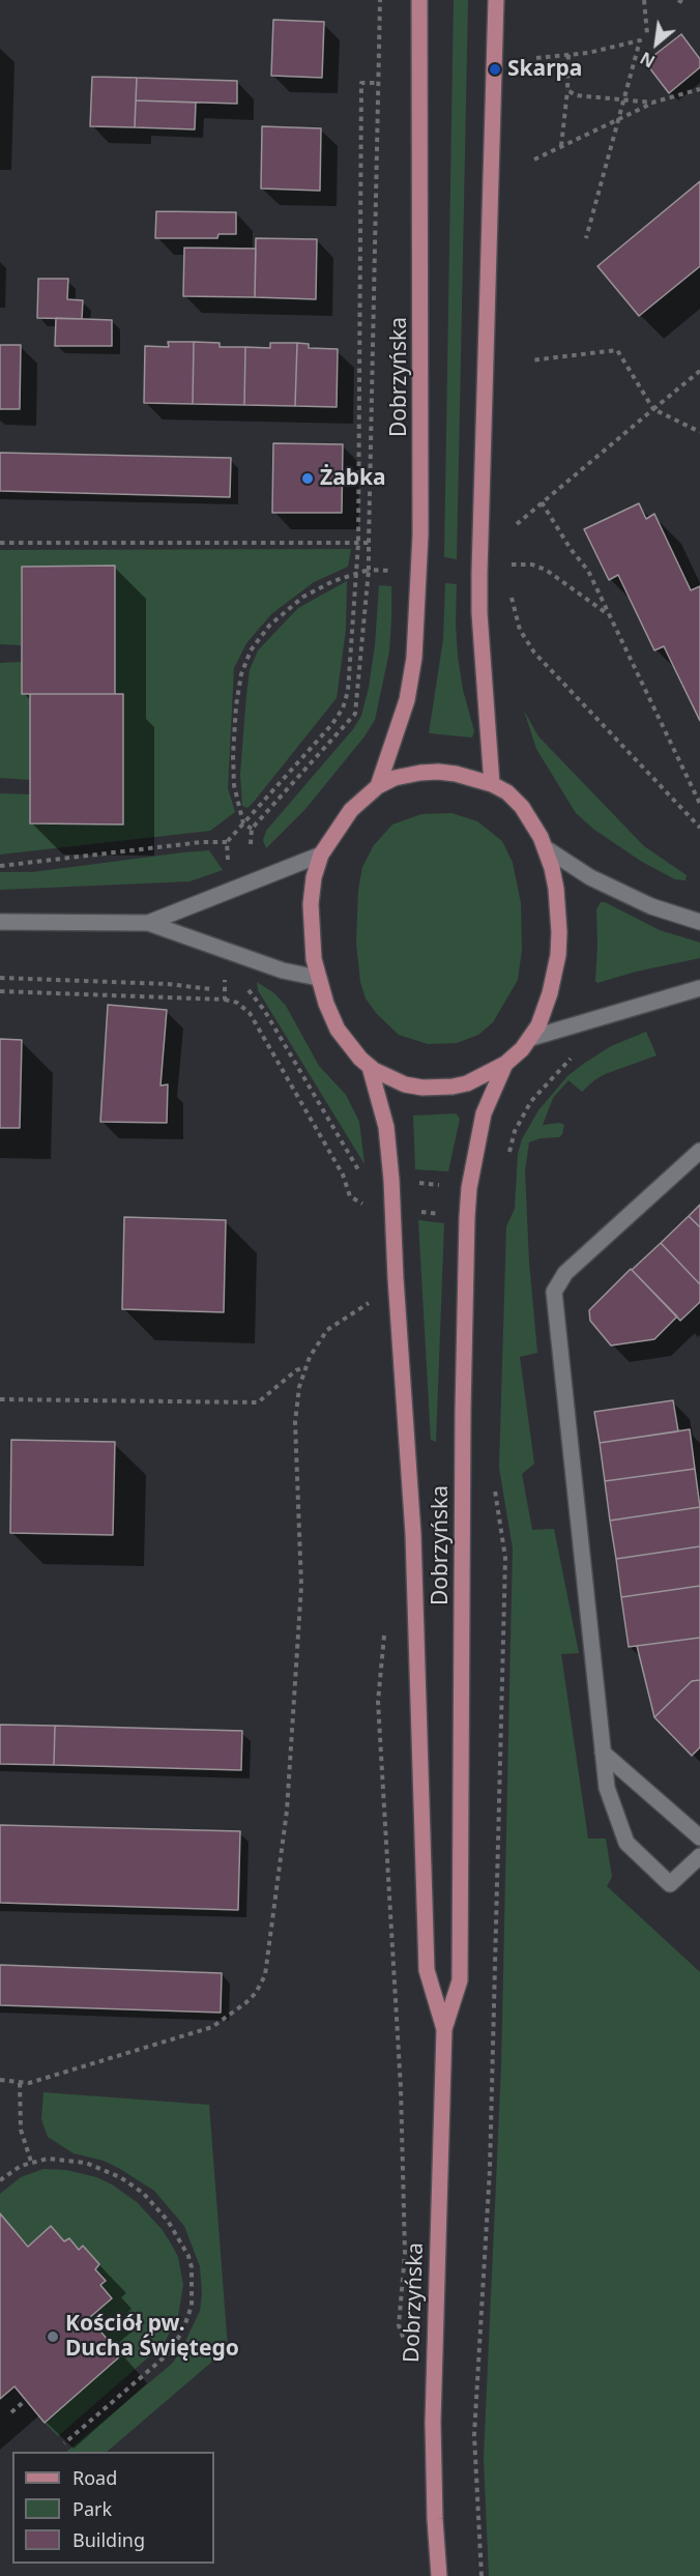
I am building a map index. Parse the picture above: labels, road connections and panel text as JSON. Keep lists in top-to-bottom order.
{
  "streets": {
    "main road": ["Dobrzyńska"]
  },
  "places": ["Skarpa", "Żabka", "Kościół pw. Ducha Świętego"],
  "legend": ["Road", "Park", "Building"],
  "north": "bottom left"
}
